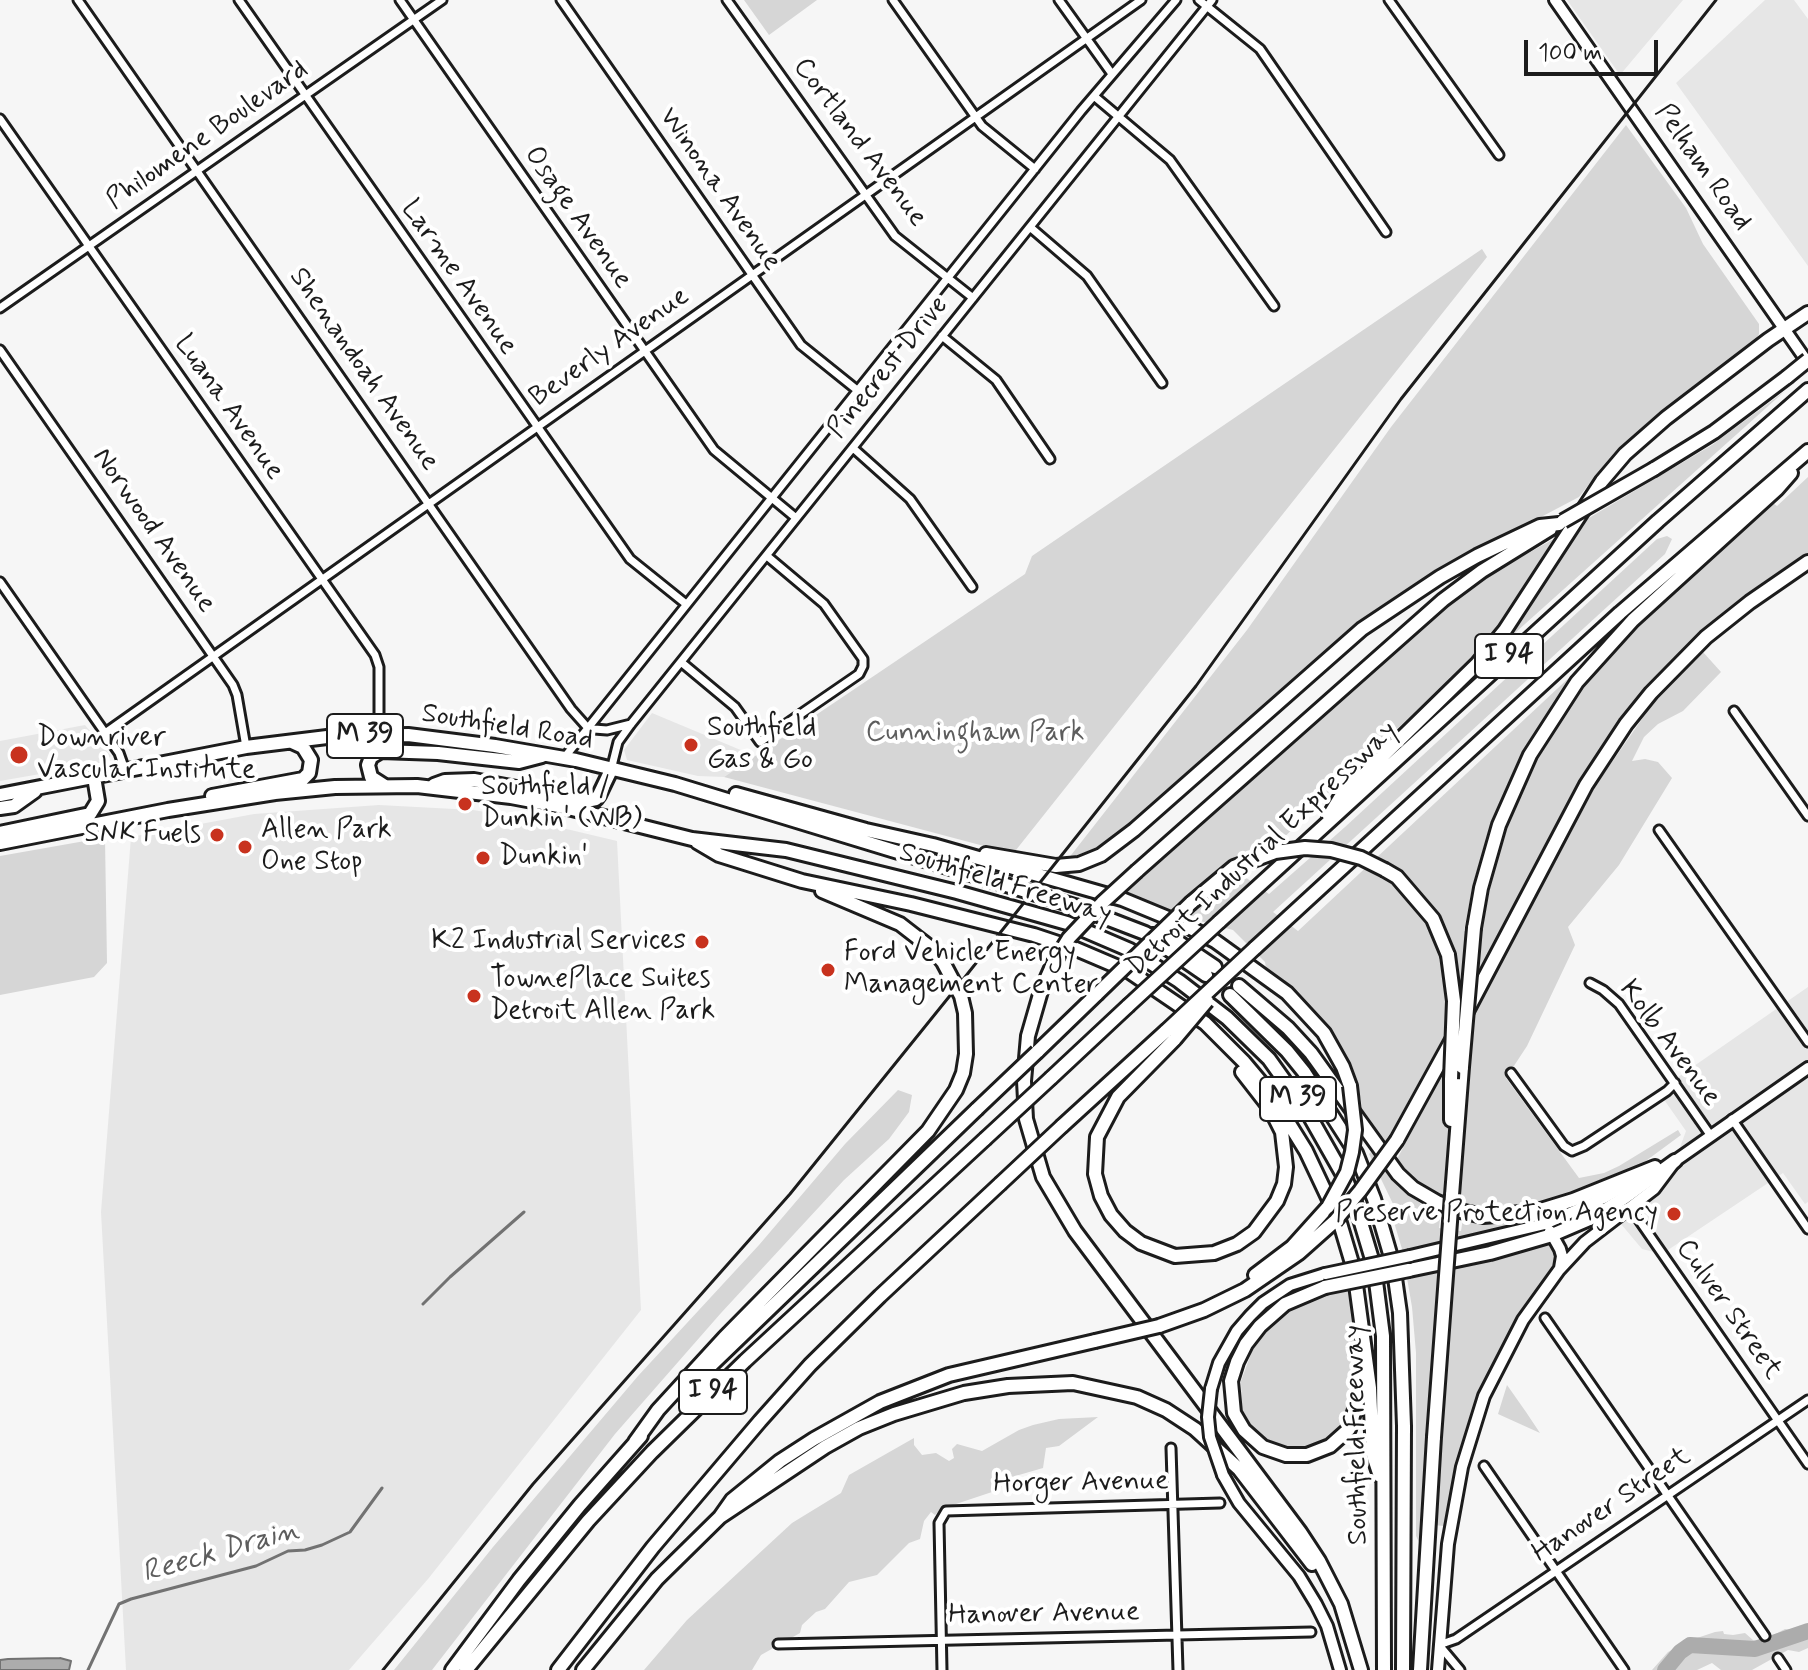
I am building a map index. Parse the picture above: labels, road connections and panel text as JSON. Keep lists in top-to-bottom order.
{
  "streets": {
    "highway": [
      "I 94",
      "Southfield Road",
      "M 39",
      "Detroit Industrial Expressway",
      "Southfield Freeway"
    ],
    "main road": ["Pelham Road"],
    "street": [
      "Philomene Boulevard",
      "Cortland Avenue",
      "Winona Avenue",
      "Osage Avenue",
      "Larme Avenue",
      "Beverly Avenue",
      "Pinecrest Drive",
      "Shenandoah Avenue",
      "Luana Avenue",
      "Norwood Avenue",
      "Kolb Avenue",
      "Culver Street",
      "Horger Avenue",
      "Hanover Street",
      "Hanover Avenue"
    ]
  },
  "crossings": [
    ["Philomene Boulevard", "Osage Avenue"],
    ["Philomene Boulevard", "Larme Avenue"],
    ["Philomene Boulevard", "Shenandoah Avenue"],
    ["Philomene Boulevard", "Luana Avenue"],
    ["Cortland Avenue", "Beverly Avenue"],
    ["Cortland Avenue", "Pinecrest Drive"],
    ["Winona Avenue", "Beverly Avenue"],
    ["Winona Avenue", "Pinecrest Drive"],
    ["Osage Avenue", "Beverly Avenue"],
    ["Osage Avenue", "Pinecrest Drive"],
    ["Larme Avenue", "Beverly Avenue"],
    ["Larme Avenue", "Pinecrest Drive"],
    ["Beverly Avenue", "Shenandoah Avenue"],
    ["Beverly Avenue", "Luana Avenue"],
    ["Beverly Avenue", "Norwood Avenue"],
    ["Pinecrest Drive", "Shenandoah Avenue"],
    ["Pinecrest Drive", "Southfield Road"],
    ["Luana Avenue", "Southfield Road"],
    ["Norwood Avenue", "Southfield Road"],
    ["Southfield Road", "Southfield Freeway"],
    ["M 39", "Southfield Freeway"],
    ["Culver Street", "Hanover Street"],
    ["Horger Avenue", "Hanover Avenue"]
  ],
  "water": ["Reeck Drain"],
  "parks": ["Cunningham Park"],
  "places": [
    "Southfield Gas & Go",
    "Downriver Vascular Institute",
    "Southfield / Dunkin' (WB)",
    "SNK Fuels",
    "Allen Park One Stop",
    "Dunkin'",
    "K2 Industrial Services",
    "Ford Vehicle Energy Management Center",
    "TownePlace Suites Detroit Allen Park",
    "Preserve Protection Agency"
  ],
  "scale_bar": "100 m"
}
